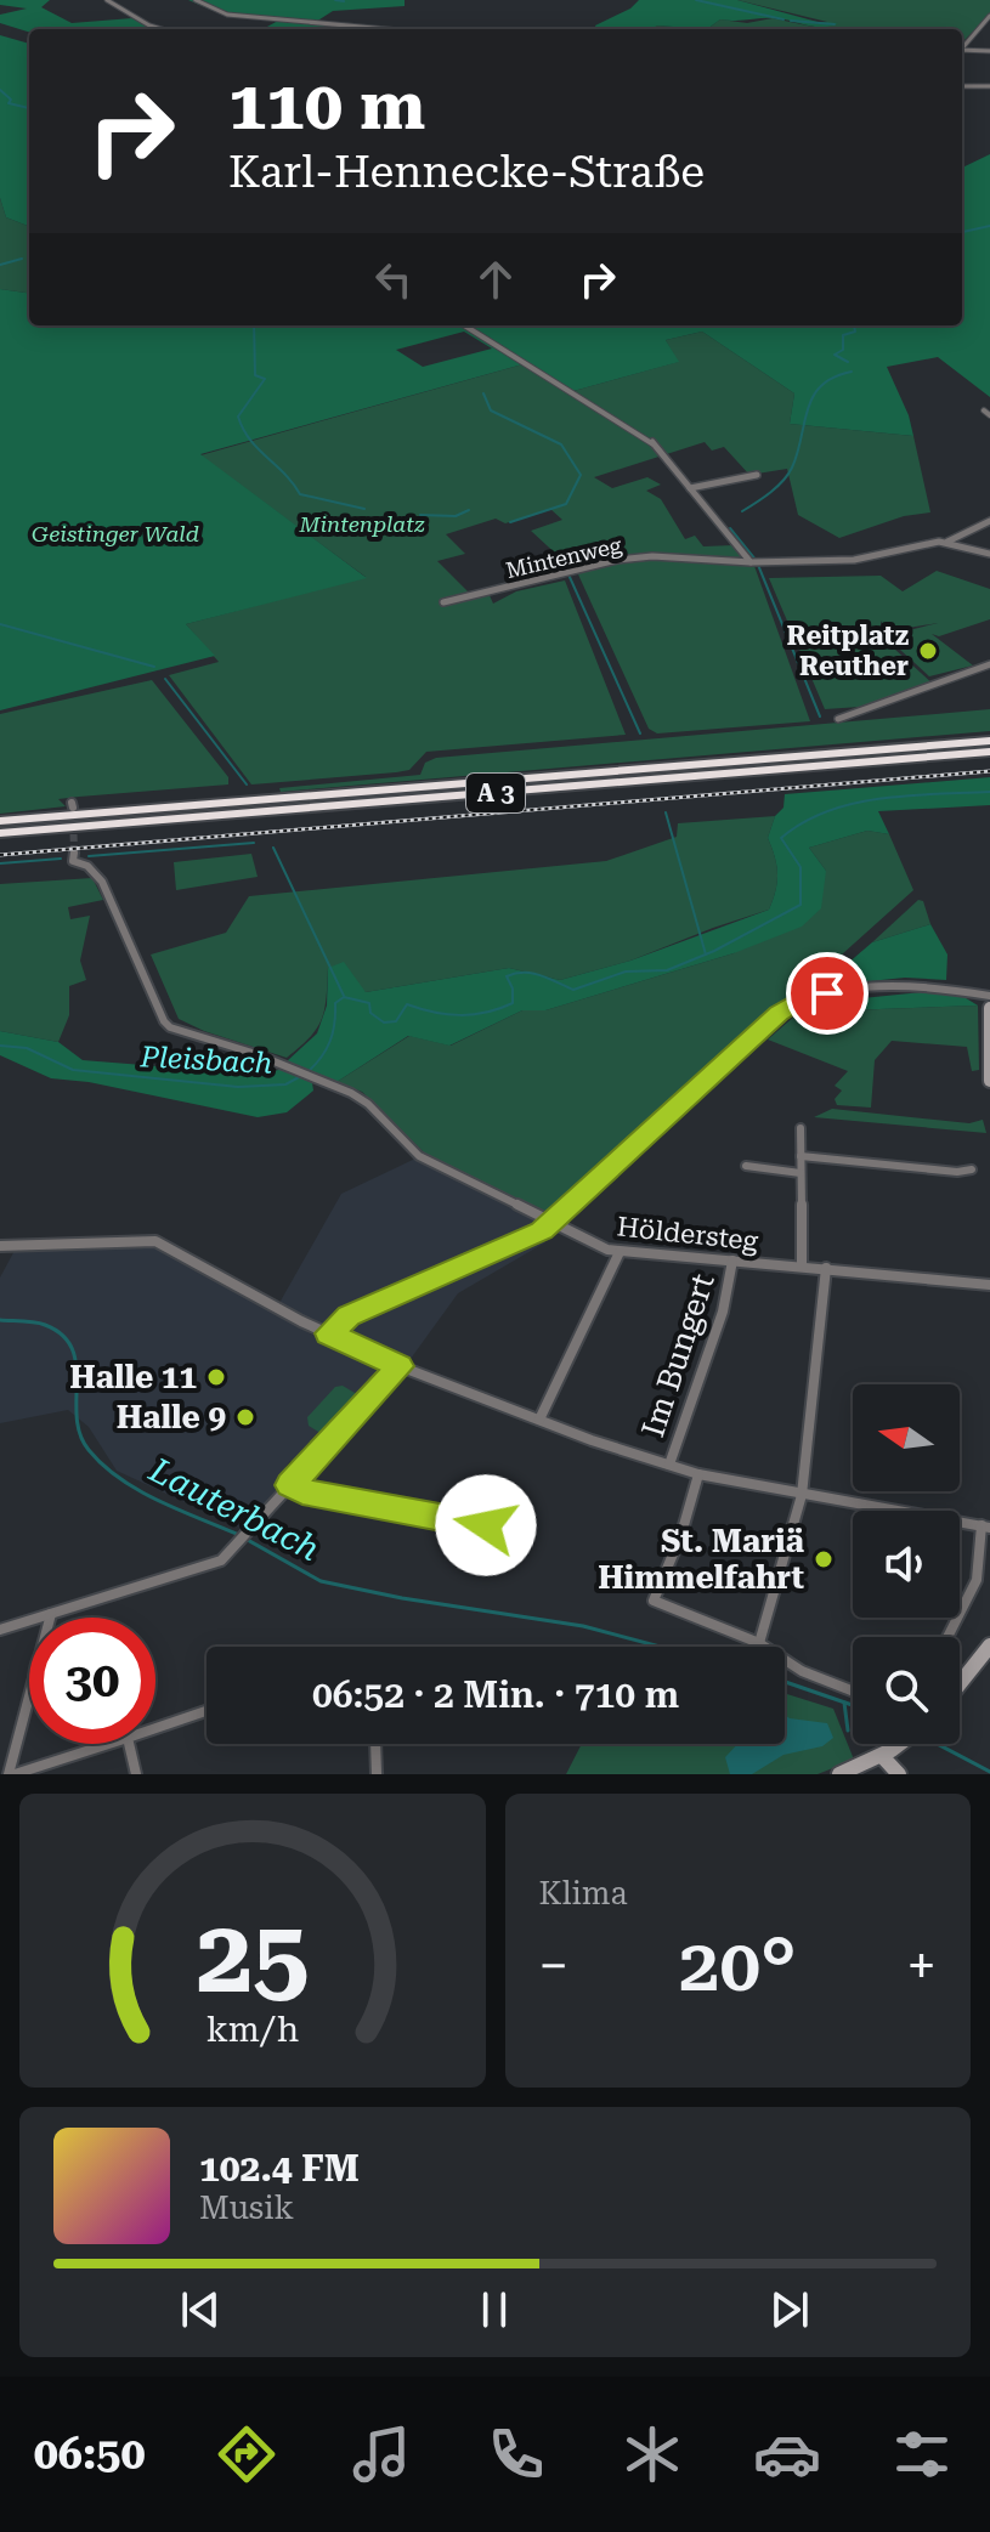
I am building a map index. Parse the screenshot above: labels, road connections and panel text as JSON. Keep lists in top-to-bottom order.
{
  "streets": {
    "highway": ["A 3"],
    "street": ["Mintenweg", "Höldersteg", "Im Bungert"]
  },
  "crossings": [
    ["Höldersteg", "Im Bungert"]
  ],
  "water": ["Pleisbach", "Lauterbach"],
  "parks": ["Mintenplatz", "Geistinger Wald"],
  "places": [
    "Reitplatz Reuther",
    "Halle 11",
    "Halle 9",
    "St. Mariä Himmelfahrt"
  ],
  "north": "left",
  "page": {
    "turn": ["110 m", "Karl-Hennecke-Straße"],
    "limit": "30",
    "trip": "06:52 · 2 Min. · 710 m",
    "tile": "Klima",
    "heat": ["−", "20°", "+"],
    "song": ["102.4 FM", "Musik"],
    "tabs": "06:50",
    "gauge": ["25", "km/h"]
  }
}
